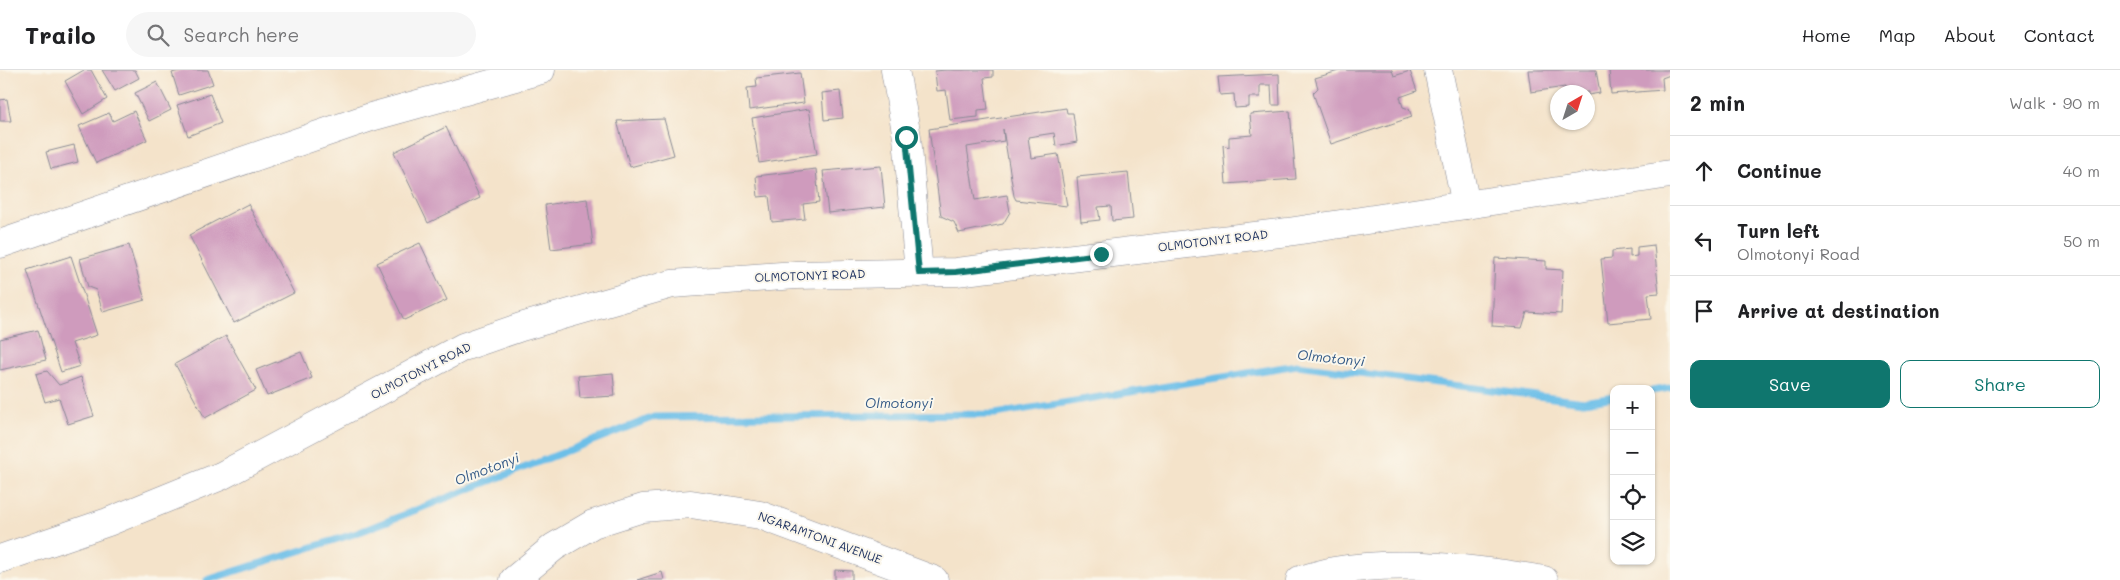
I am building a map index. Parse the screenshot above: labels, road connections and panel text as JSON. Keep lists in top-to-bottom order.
{
  "streets": {
    "street": ["OLMOTONYI ROAD", "NGARAMTONI AVENUE"]
  },
  "water": ["Olmotonyi"],
  "north": "top right",
  "page": {
    "header": "Trailo",
    "search": "Search here",
    "nav": [
      "Home",
      "Map",
      "About",
      "Contact"
    ],
    "heading": ["2 min", "Walk · 90 m"],
    "list": [
      ["Continue", "40 m"],
      ["Turn left", "Olmotonyi Road", "50 m"],
      "Arrive at destination"
    ],
    "buttons": ["Save", "Share"],
    "map_buttons": ["+", "−"]
  }
}
